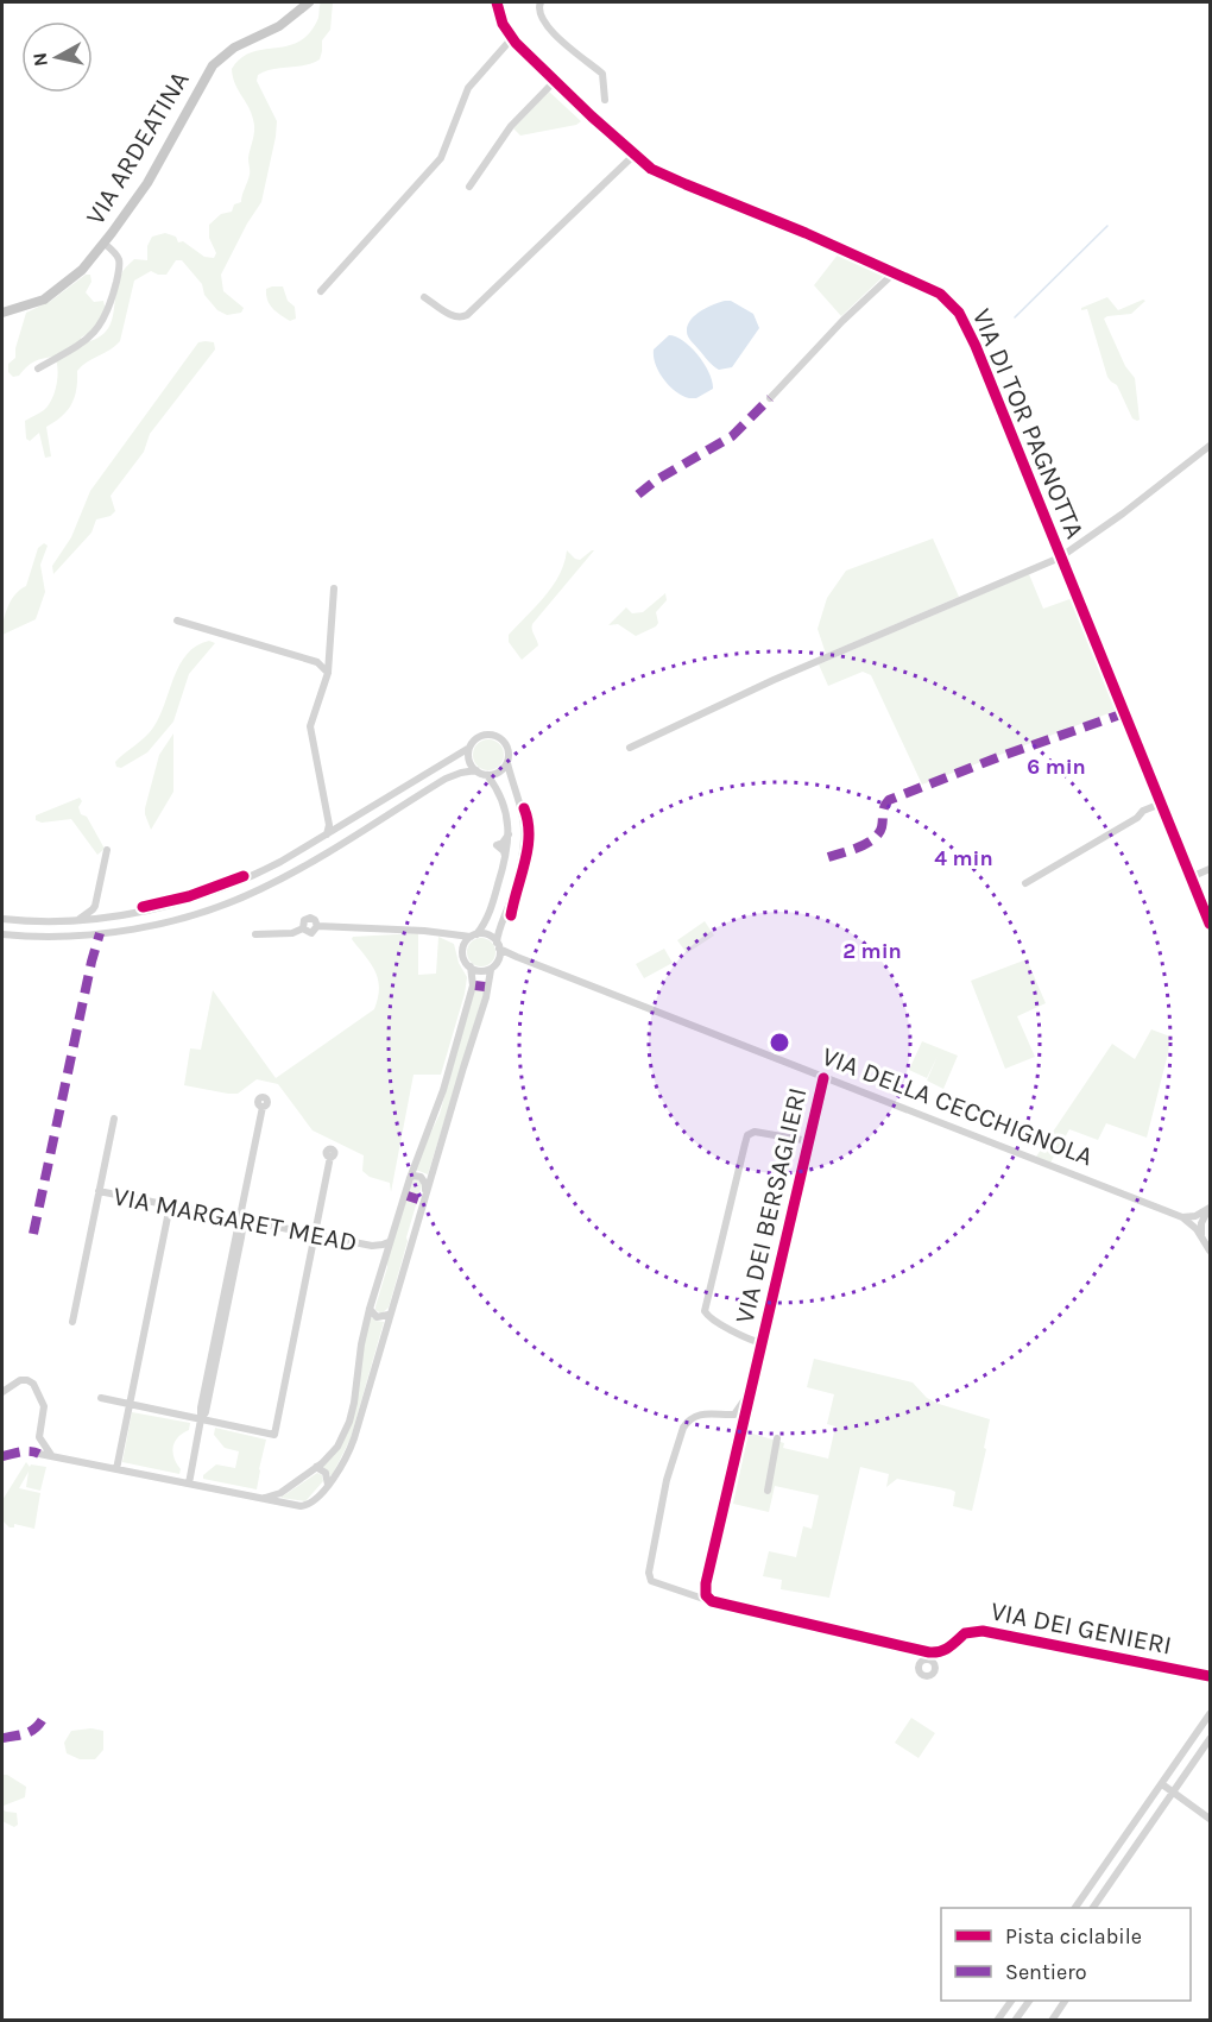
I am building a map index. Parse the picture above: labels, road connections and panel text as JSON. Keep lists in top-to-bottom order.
{
  "streets": {
    "main road": ["VIA ARDEATINA"],
    "street": [
      "VIA DI TOR PAGNOTTA",
      "VIA DELLA CECCHIGNOLA",
      "VIA DEI BERSAGLIERI",
      "VIA MARGARET MEAD",
      "VIA DEI GENIERI"
    ]
  },
  "crossings": [
    ["VIA DELLA CECCHIGNOLA", "VIA DEI BERSAGLIERI"],
    ["VIA DEI BERSAGLIERI", "VIA DEI GENIERI"]
  ],
  "legend": ["Pista ciclabile", "Sentiero"],
  "north": "left",
  "rings": ["6 min", "4 min", "2 min"]
}
